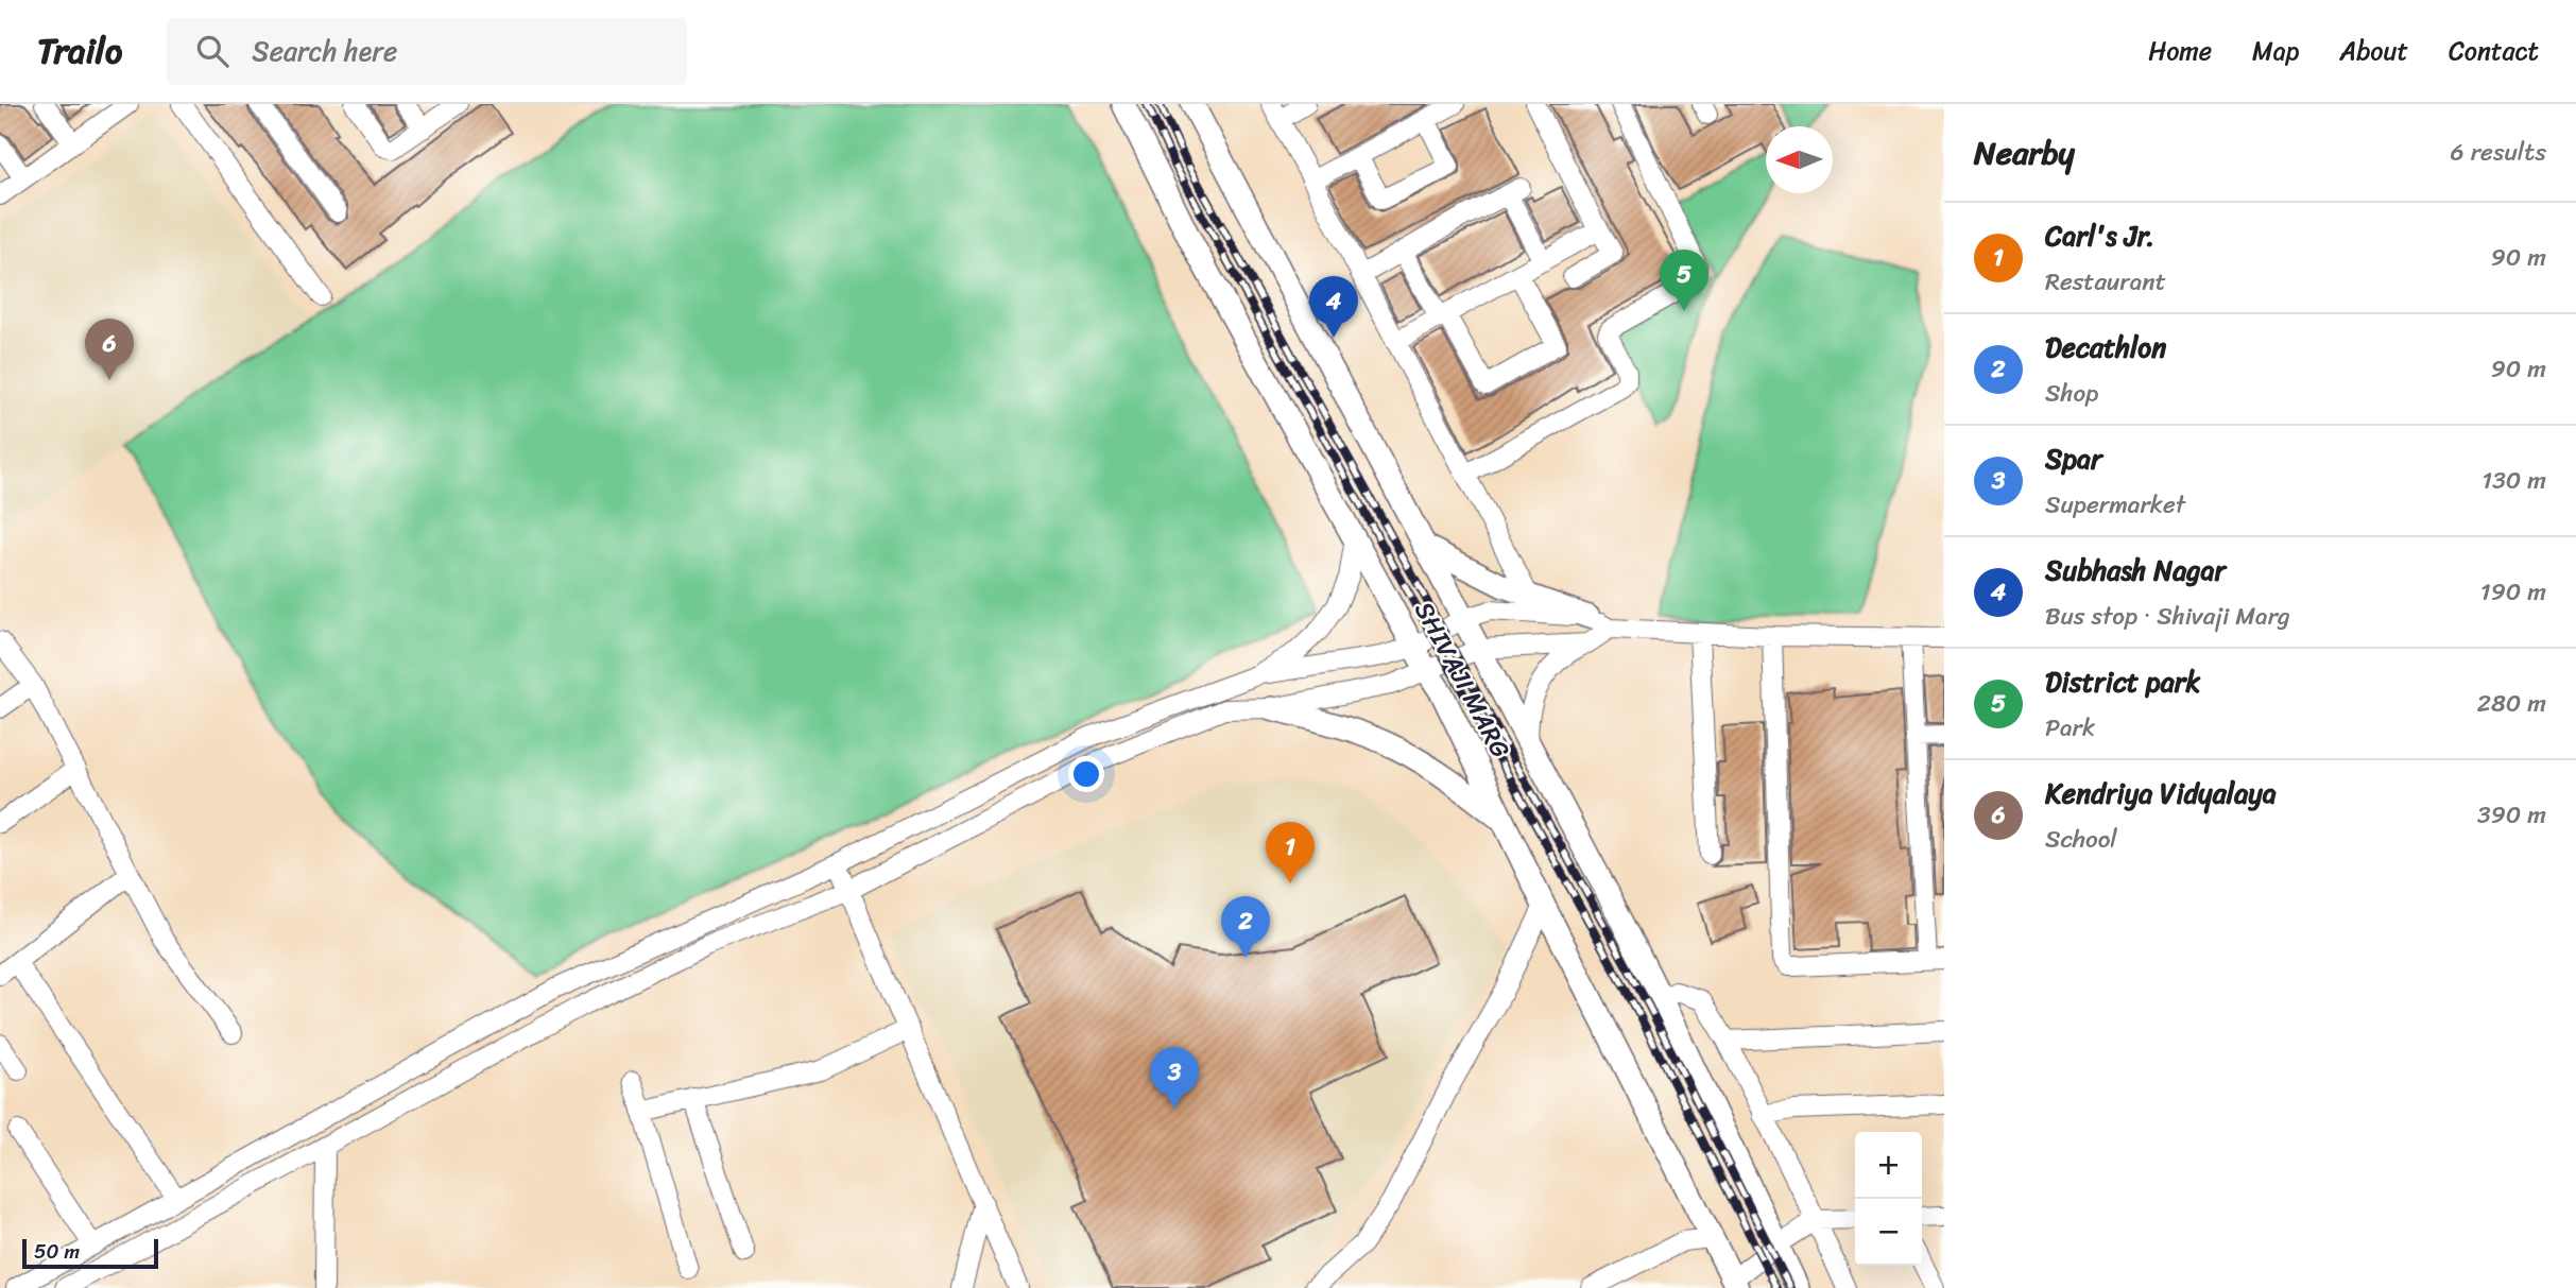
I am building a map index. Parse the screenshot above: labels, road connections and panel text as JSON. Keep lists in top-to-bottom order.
{
  "streets": {
    "main road": ["SHIVAJI MARG"]
  },
  "scale_bar": "50 m",
  "north": "left",
  "page": {
    "header": "Trailo",
    "search": "Search here",
    "nav": [
      "Home",
      "Map",
      "About",
      "Contact"
    ],
    "heading": ["Nearby", "6 results"],
    "list": [
      {
        "mark": "1",
        "name": "Carl's Jr.",
        "note": "Restaurant",
        "value": "90 m"
      },
      {
        "mark": "2",
        "name": "Decathlon",
        "note": "Shop",
        "value": "90 m"
      },
      {
        "mark": "3",
        "name": "Spar",
        "note": "Supermarket",
        "value": "130 m"
      },
      {
        "mark": "4",
        "name": "Subhash Nagar",
        "note": "Bus stop · Shivaji Marg",
        "value": "190 m"
      },
      {
        "mark": "5",
        "name": "District park",
        "note": "Park",
        "value": "280 m"
      },
      {
        "mark": "6",
        "name": "Kendriya Vidyalaya",
        "note": "School",
        "value": "390 m"
      }
    ],
    "pins": [
      "5",
      "4",
      "6",
      "1",
      "2",
      "3"
    ],
    "map_buttons": ["+", "−"],
    "scale": "50 m"
  }
}
